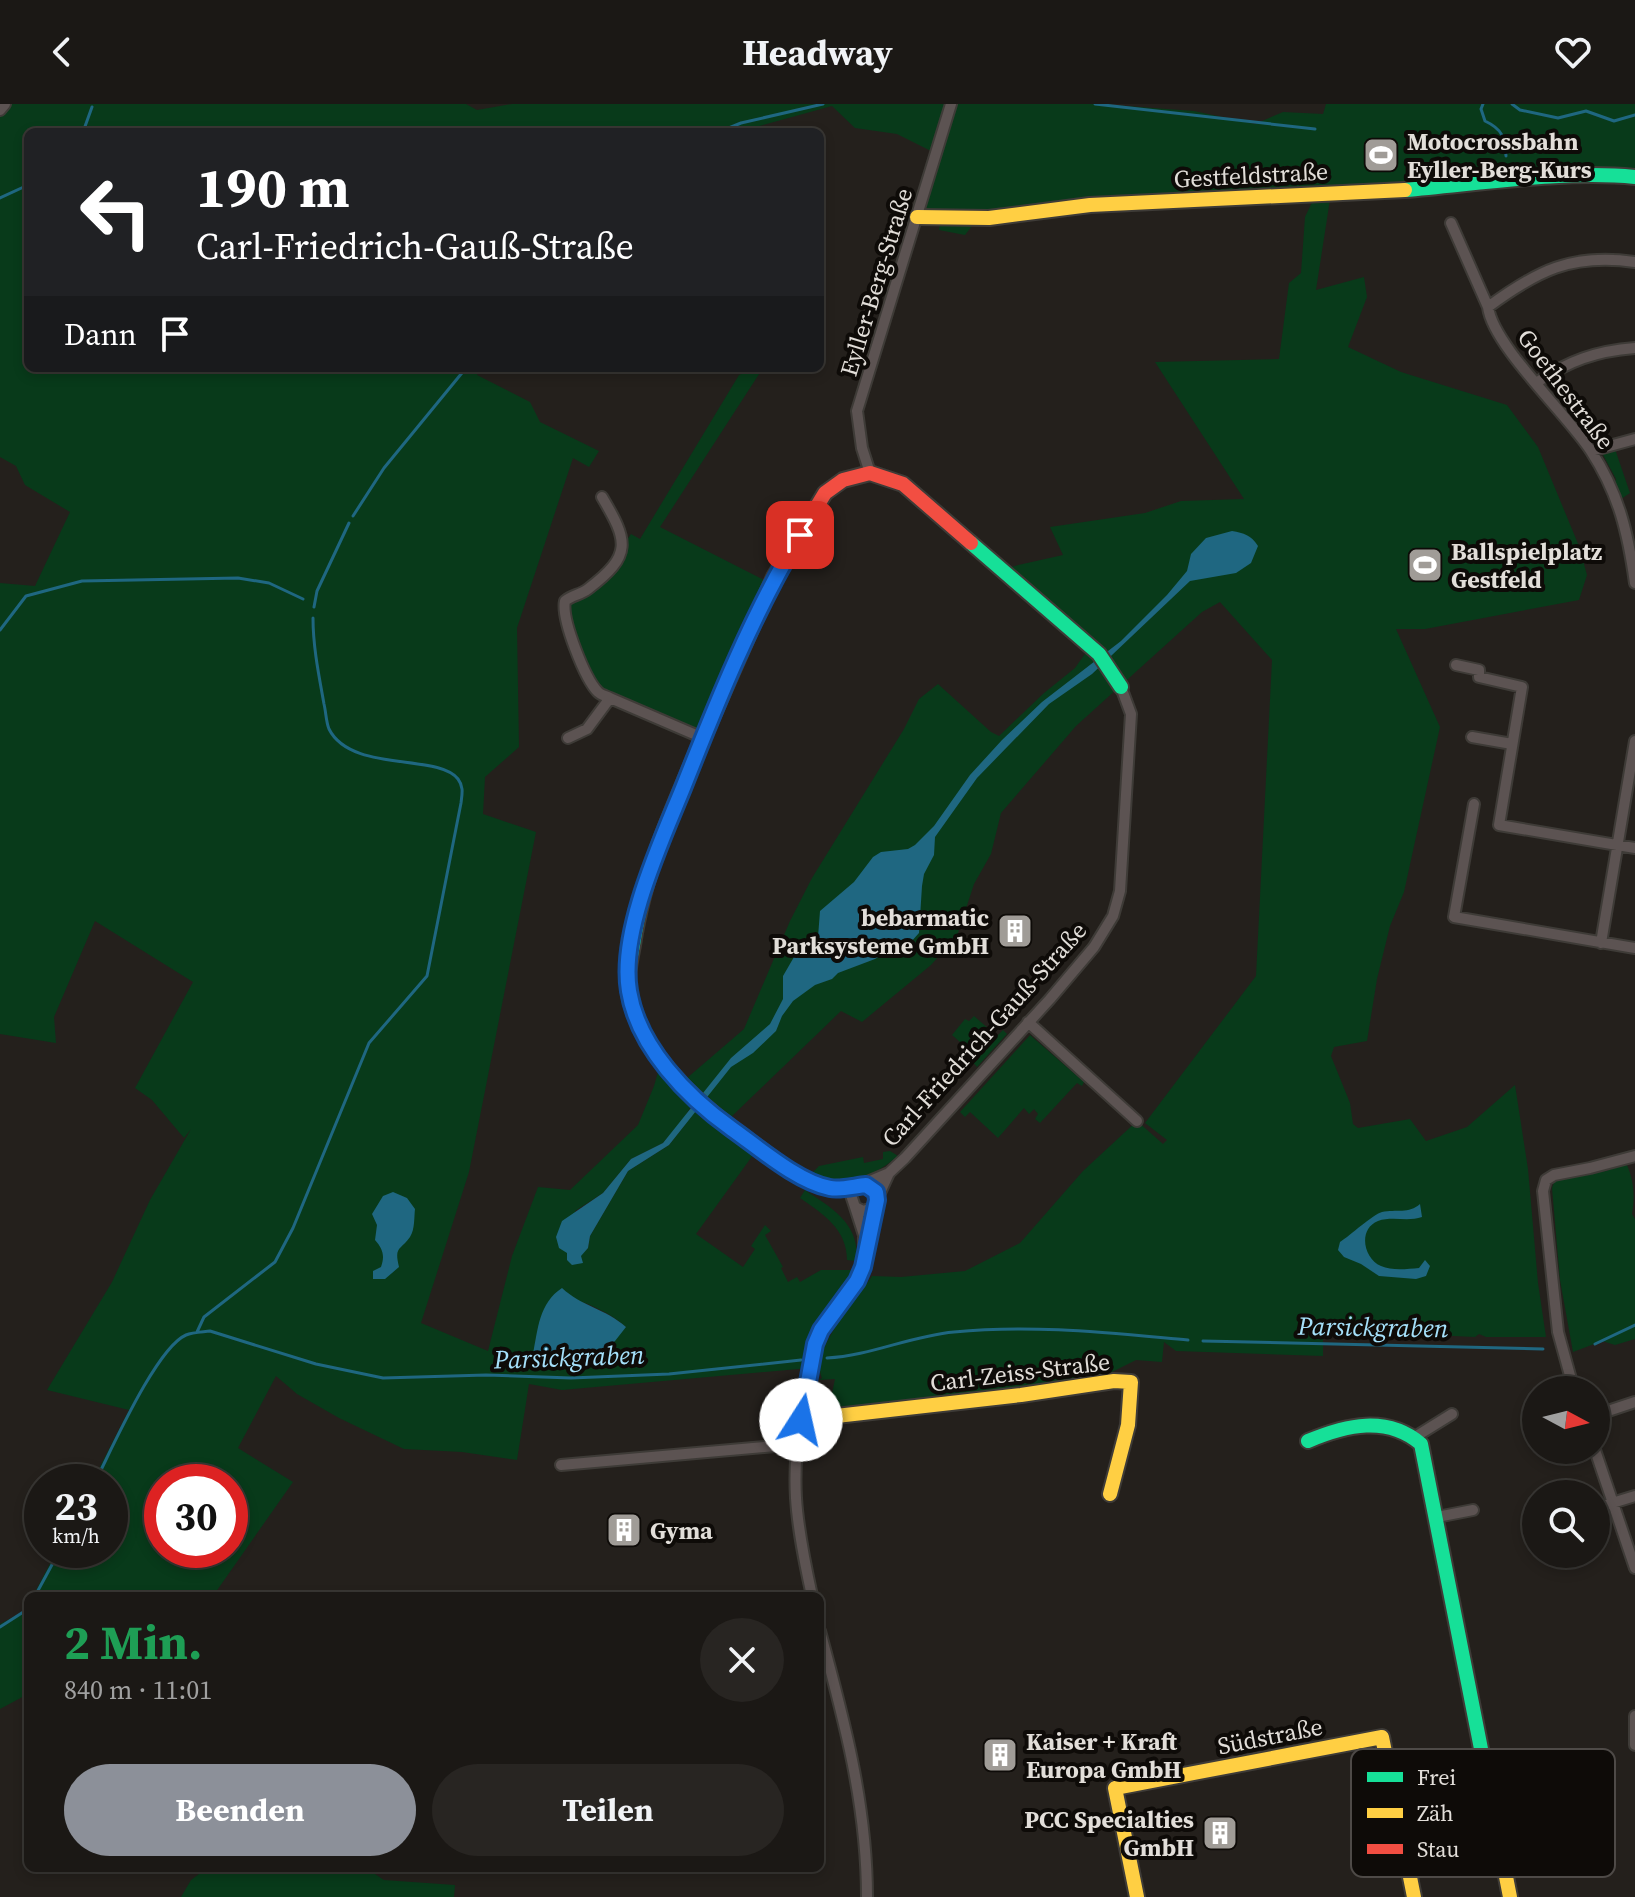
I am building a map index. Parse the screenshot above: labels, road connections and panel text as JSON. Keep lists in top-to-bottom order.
{
  "streets": {
    "street": [
      "Gestfeldstraße",
      "Eyller-Berg-Straße",
      "Goethestraße",
      "Carl-Friedrich-Gauß-Straße",
      "Carl-Zeiss-Straße",
      "Südstraße"
    ]
  },
  "crossings": [
    ["Gestfeldstraße", "Eyller-Berg-Straße"],
    ["Eyller-Berg-Straße", "Carl-Friedrich-Gauß-Straße"],
    ["Carl-Friedrich-Gauß-Straße", "Carl-Zeiss-Straße"]
  ],
  "water": ["Parsickgraben"],
  "places": {
    "sports": ["Motocrossbahn Eyller-Berg-Kurs", "Ballspielplatz Gestfeld"],
    "building": [
      "bebarmatic Parksysteme GmbH",
      "Gyma",
      "Kaiser + Kraft Europa GmbH",
      "PCC Specialties GmbH"
    ]
  },
  "legend": ["Frei", "Zäh", "Stau"],
  "north": "right",
  "page": {
    "header": "Headway",
    "turn": ["190 m", "Carl-Friedrich-Gauß-Straße"],
    "then": "Dann",
    "speed": "23 km/h",
    "limit": "30",
    "heading": ["2 Min.", "840 m · 11:01"],
    "buttons": ["Beenden", "Teilen"]
  }
}
